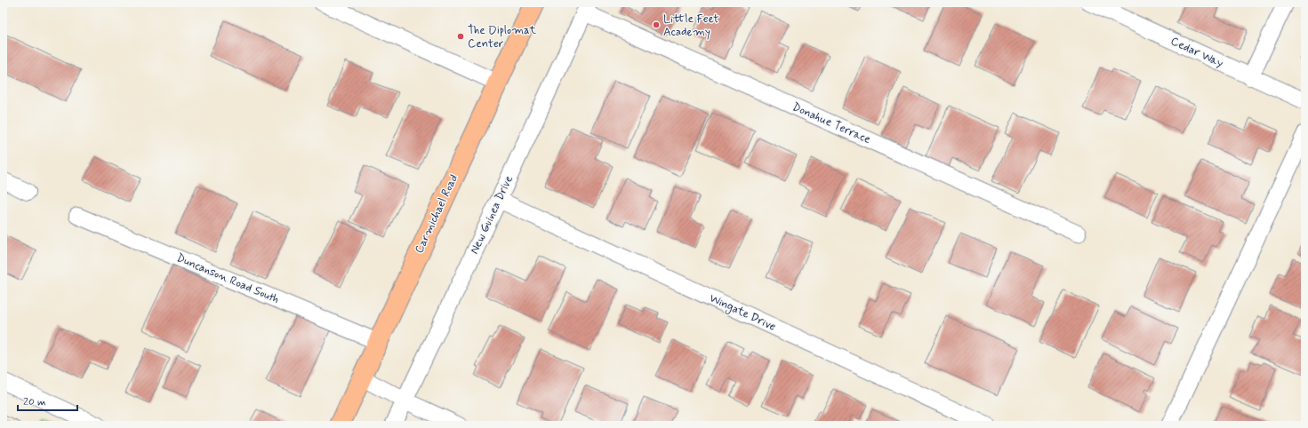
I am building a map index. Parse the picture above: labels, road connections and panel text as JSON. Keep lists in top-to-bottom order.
{
  "streets": {
    "main road": ["Carmichael Road"],
    "street": [
      "Cedar Way",
      "Donahue Terrace",
      "New Guinea Drive",
      "Duncanson Road South",
      "Wingate Drive"
    ]
  },
  "crossings": [
    ["Donahue Terrace", "New Guinea Drive"],
    ["Carmichael Road", "Duncanson Road South"],
    ["New Guinea Drive", "Wingate Drive"]
  ],
  "places": ["Little Feet Academy", "The Diplomat Center"],
  "scale_bar": "20 m"
}
